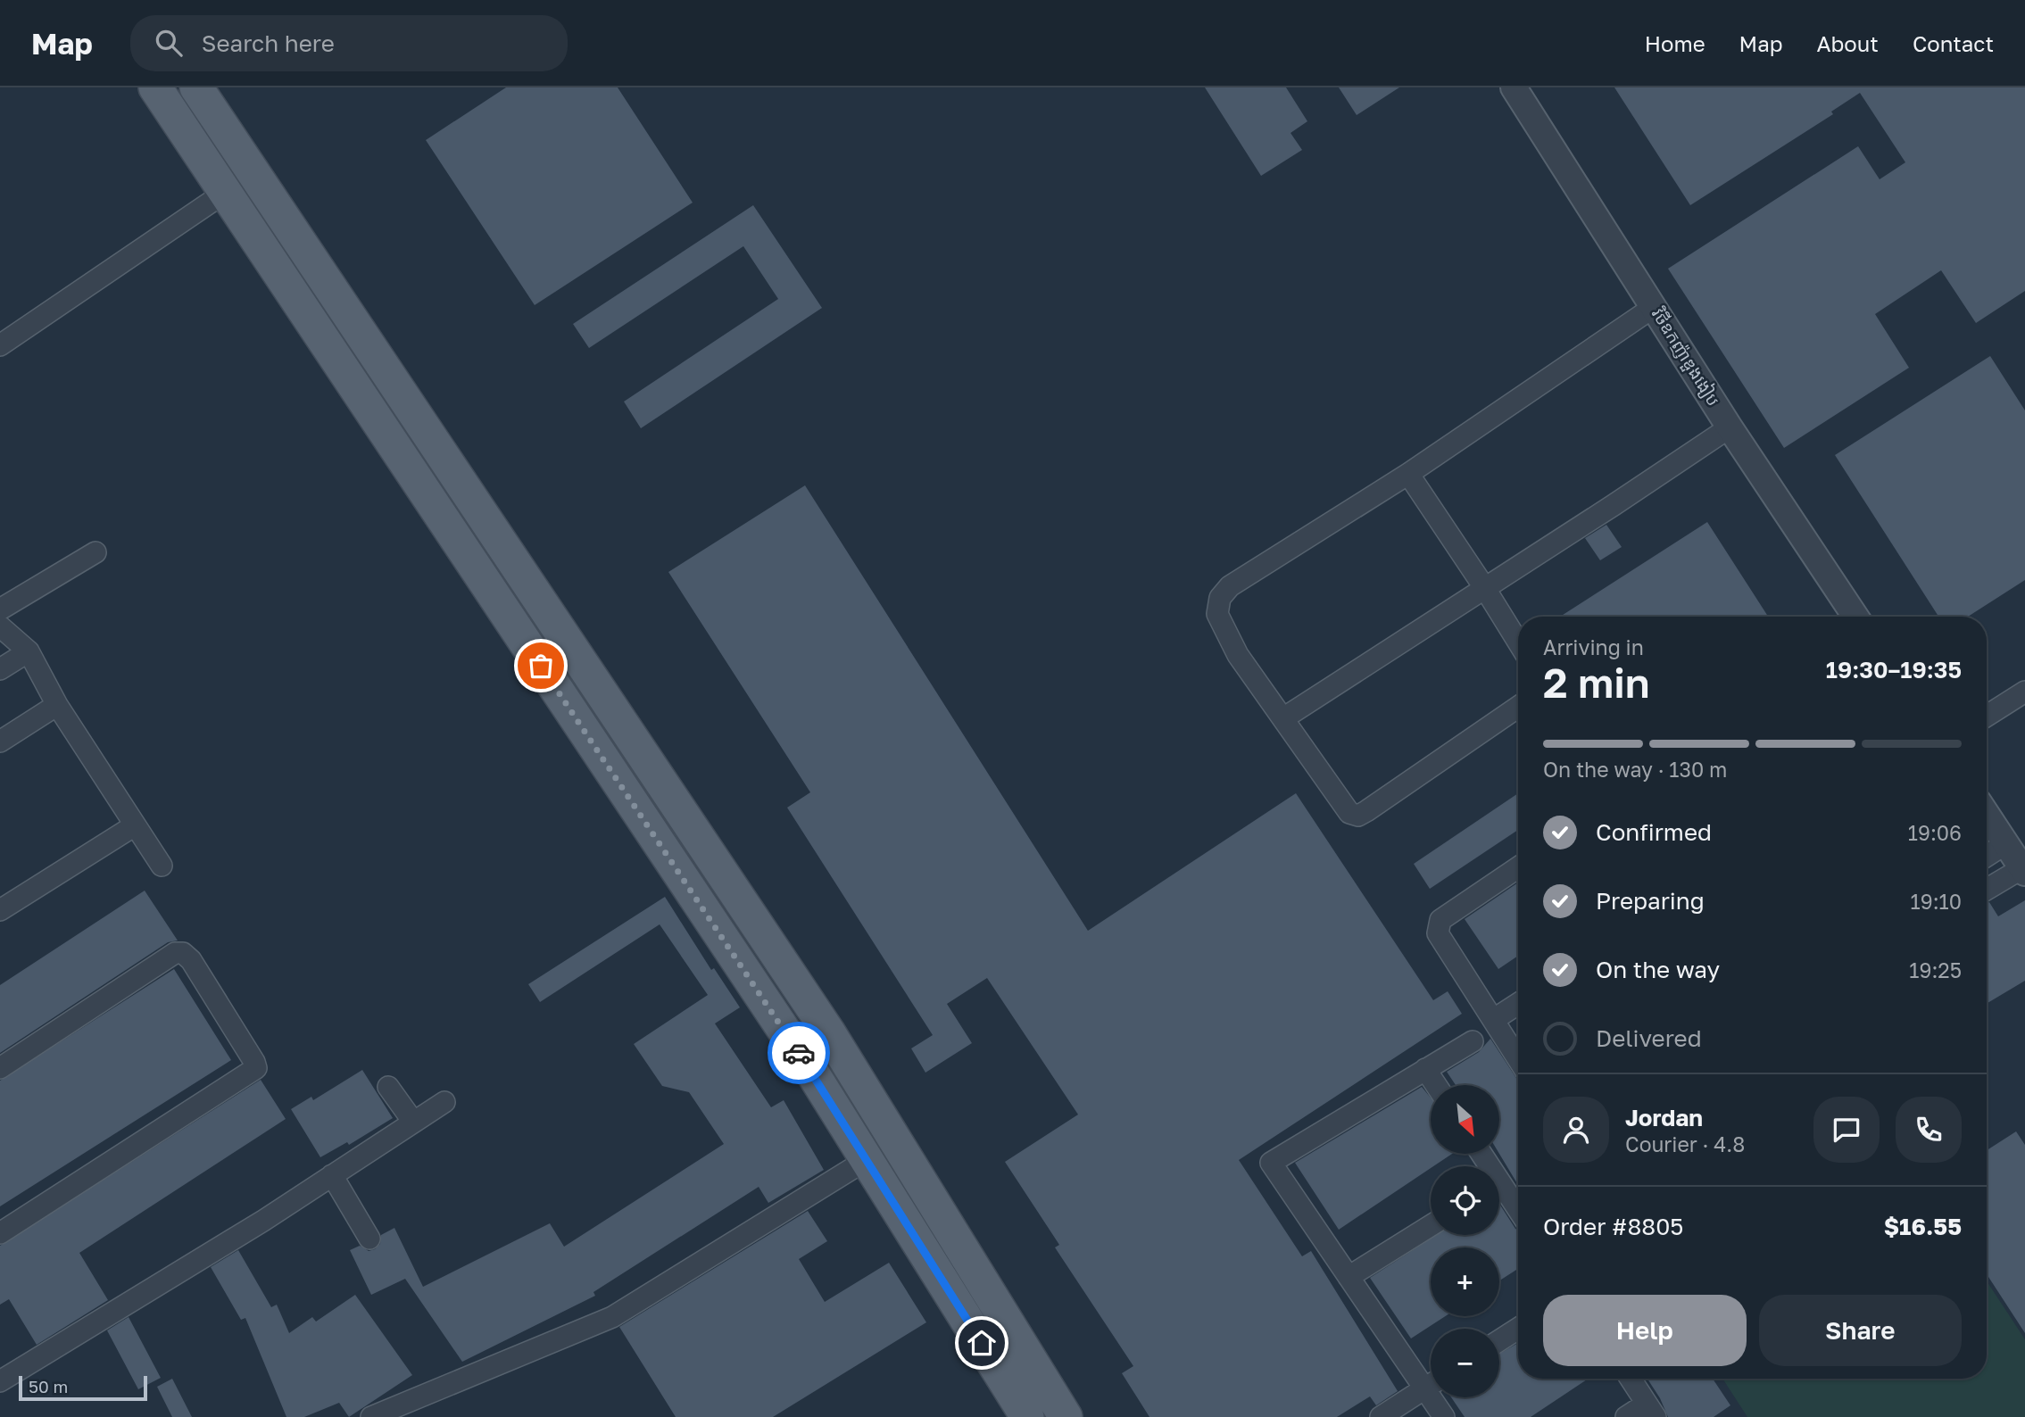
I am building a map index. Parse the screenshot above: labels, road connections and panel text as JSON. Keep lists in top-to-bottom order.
{
  "streets": {
    "street": ["វិថីឧកញ៉ាឌួងងៀប"]
  },
  "scale_bar": "50 m",
  "north": "bottom right",
  "page": {
    "header": "Map",
    "search": "Search here",
    "nav": [
      "Home",
      "Map",
      "About",
      "Contact"
    ],
    "heading": ["2 min", "Arriving in", "19:30–19:35"],
    "panel": [
      "Jordan",
      "Courier · 4.8",
      "Order #8805",
      "$16.55"
    ],
    "bar": "On the way · 130 m",
    "list": [
      ["Confirmed", "19:06"],
      ["Preparing", "19:10"],
      ["On the way", "19:25"],
      "Delivered"
    ],
    "map_buttons": ["+", "−"],
    "buttons": ["Help", "Share"],
    "scale": "50 m"
  }
}
